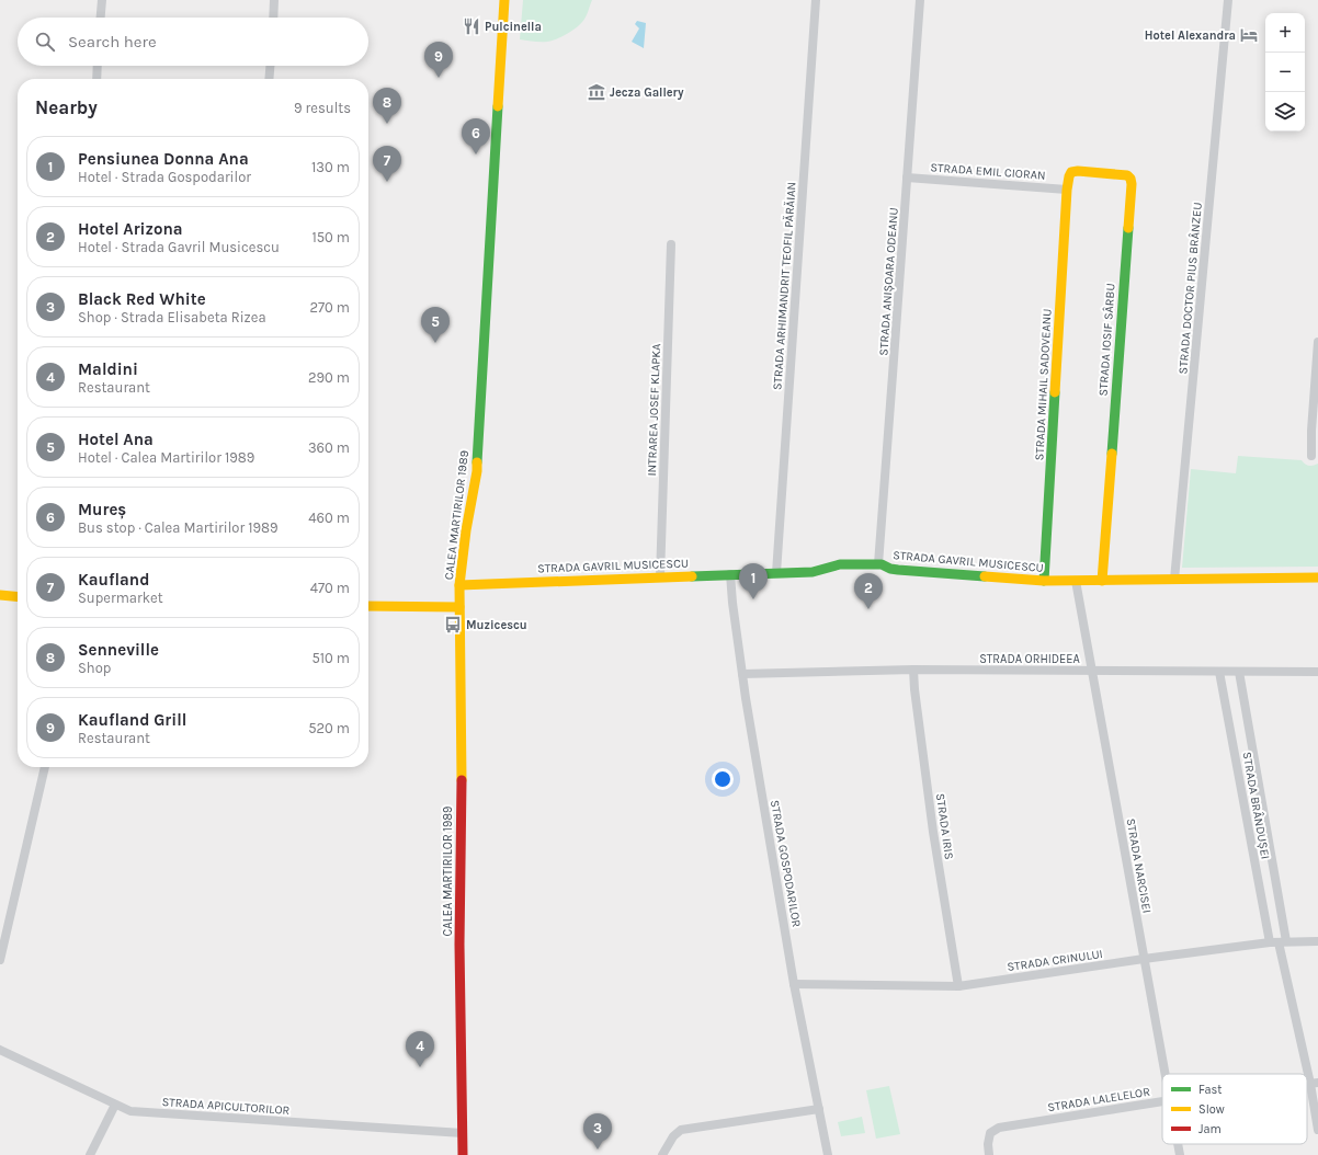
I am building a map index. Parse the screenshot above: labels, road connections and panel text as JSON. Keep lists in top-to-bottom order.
{
  "streets": {
    "street": [
      "STRADA EMIL CIORAN",
      "STRADA ANIȘOARA ODEANU",
      "STRADA ARHIMANDRIT TEOFIL PĂRĂIAN",
      "STRADA DOCTOR PIUS BRÂNZEU",
      "STRADA IOSIF SÂRBU",
      "STRADA MIHAIL SADOVEANU",
      "INTRAREA JOSEF KLAPKA",
      "CALEA MARTIRILOR 1989",
      "STRADA GAVRIL MUSICESCU",
      "STRADA ORHIDEEA",
      "STRADA BRÂNDUȘEI",
      "STRADA IRIS",
      "STRADA GOSPODARILOR",
      "STRADA NARCISEI",
      "STRADA CRINULUI",
      "STRADA LALELELOR",
      "STRADA APICULTORILOR"
    ]
  },
  "crossings": [
    ["STRADA EMIL CIORAN", "STRADA ANIȘOARA ODEANU"],
    ["STRADA EMIL CIORAN", "STRADA IOSIF SÂRBU"],
    ["STRADA EMIL CIORAN", "STRADA MIHAIL SADOVEANU"],
    ["STRADA ANIȘOARA ODEANU", "STRADA GAVRIL MUSICESCU"],
    ["STRADA ARHIMANDRIT TEOFIL PĂRĂIAN", "STRADA GAVRIL MUSICESCU"],
    ["STRADA DOCTOR PIUS BRÂNZEU", "STRADA GAVRIL MUSICESCU"],
    ["STRADA IOSIF SÂRBU", "STRADA MIHAIL SADOVEANU"],
    ["STRADA IOSIF SÂRBU", "STRADA GAVRIL MUSICESCU"],
    ["STRADA MIHAIL SADOVEANU", "STRADA GAVRIL MUSICESCU"],
    ["INTRAREA JOSEF KLAPKA", "STRADA GAVRIL MUSICESCU"],
    ["CALEA MARTIRILOR 1989", "STRADA GAVRIL MUSICESCU"],
    ["CALEA MARTIRILOR 1989", "STRADA APICULTORILOR"],
    ["STRADA GAVRIL MUSICESCU", "STRADA GOSPODARILOR"],
    ["STRADA GAVRIL MUSICESCU", "STRADA NARCISEI"],
    ["STRADA ORHIDEEA", "STRADA BRÂNDUȘEI"],
    ["STRADA ORHIDEEA", "STRADA IRIS"],
    ["STRADA ORHIDEEA", "STRADA GOSPODARILOR"],
    ["STRADA ORHIDEEA", "STRADA NARCISEI"],
    ["STRADA BRÂNDUȘEI", "STRADA CRINULUI"],
    ["STRADA IRIS", "STRADA CRINULUI"],
    ["STRADA GOSPODARILOR", "STRADA CRINULUI"],
    ["STRADA NARCISEI", "STRADA CRINULUI"]
  ],
  "places": {
    "restaurant": ["Pulcinella"],
    "hotel": ["Hotel Alexandra"],
    "museum": ["Jecza Gallery"],
    "bus stop": ["Muzicescu"]
  },
  "legend": ["Fast", "Slow", "Jam"],
  "page": {
    "map_buttons": ["+", "−"],
    "search": "Search here",
    "pins": [
      "9",
      "8",
      "6",
      "7",
      "5",
      "1",
      "2",
      "4",
      "3"
    ],
    "heading": ["Nearby", "9 results"],
    "list": [
      {
        "mark": "1",
        "name": "Pensiunea Donna Ana",
        "note": "Hotel · Strada Gospodarilor",
        "value": "130 m"
      },
      {
        "mark": "2",
        "name": "Hotel Arizona",
        "note": "Hotel · Strada Gavril Musicescu",
        "value": "150 m"
      },
      {
        "mark": "3",
        "name": "Black Red White",
        "note": "Shop · Strada Elisabeta Rizea",
        "value": "270 m"
      },
      {
        "mark": "4",
        "name": "Maldini",
        "note": "Restaurant",
        "value": "290 m"
      },
      {
        "mark": "5",
        "name": "Hotel Ana",
        "note": "Hotel · Calea Martirilor 1989",
        "value": "360 m"
      },
      {
        "mark": "6",
        "name": "Mureș",
        "note": "Bus stop · Calea Martirilor 1989",
        "value": "460 m"
      },
      {
        "mark": "7",
        "name": "Kaufland",
        "note": "Supermarket",
        "value": "470 m"
      },
      {
        "mark": "8",
        "name": "Senneville",
        "note": "Shop",
        "value": "510 m"
      },
      {
        "mark": "9",
        "name": "Kaufland Grill",
        "note": "Restaurant",
        "value": "520 m"
      }
    ]
  }
}
